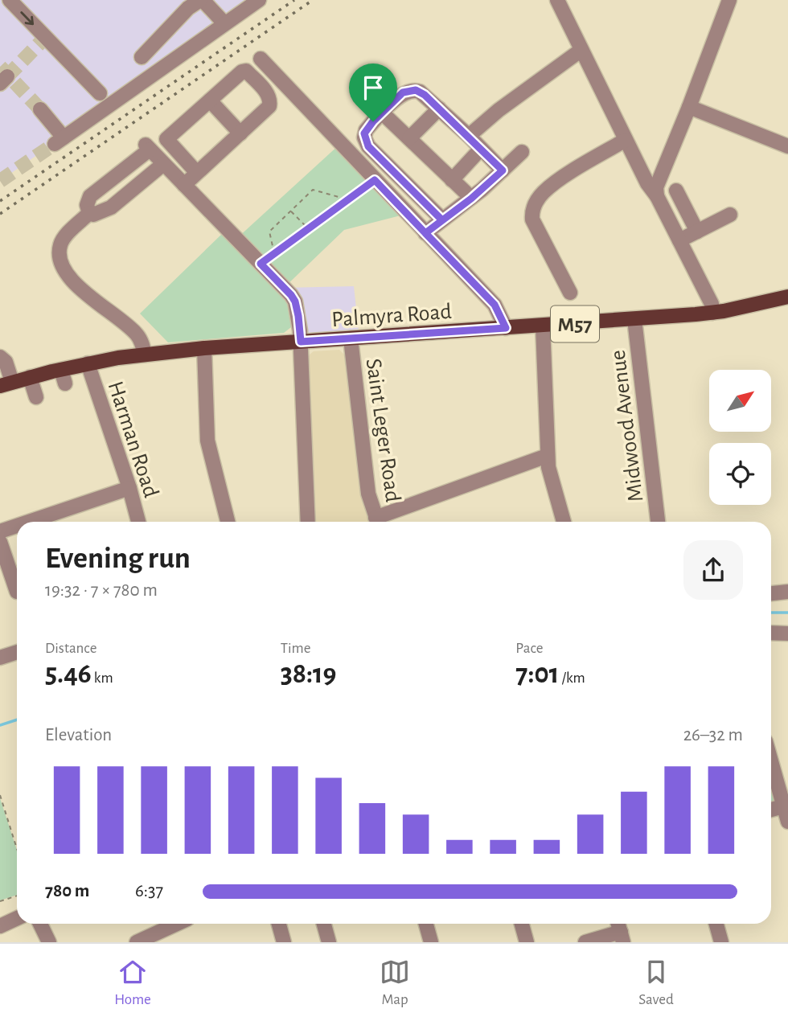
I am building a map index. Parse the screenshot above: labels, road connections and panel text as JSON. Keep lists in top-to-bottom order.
{
  "streets": {
    "main road": ["Palmyra Road", "M57"],
    "street": ["Midwood Avenue", "Saint Leger Road", "Harman Road"]
  },
  "crossings": [
    ["Palmyra Road", "Midwood Avenue"],
    ["Palmyra Road", "Saint Leger Road"],
    ["Palmyra Road", "Harman Road"]
  ],
  "north": "top right",
  "page": {
    "heading": ["Evening run", "19:32 · 7 × 780 m"],
    "stats": [
      ["Distance", "5.46 km"],
      ["Time", "38:19"],
      ["Pace", "7:01 /km"]
    ],
    "chart": ["Elevation", "26–32 m"],
    "list": [
      {
        "name": "780 m",
        "note": "6:37"
      }
    ],
    "tabs": ["Home", "Map", "Saved"]
  }
}
